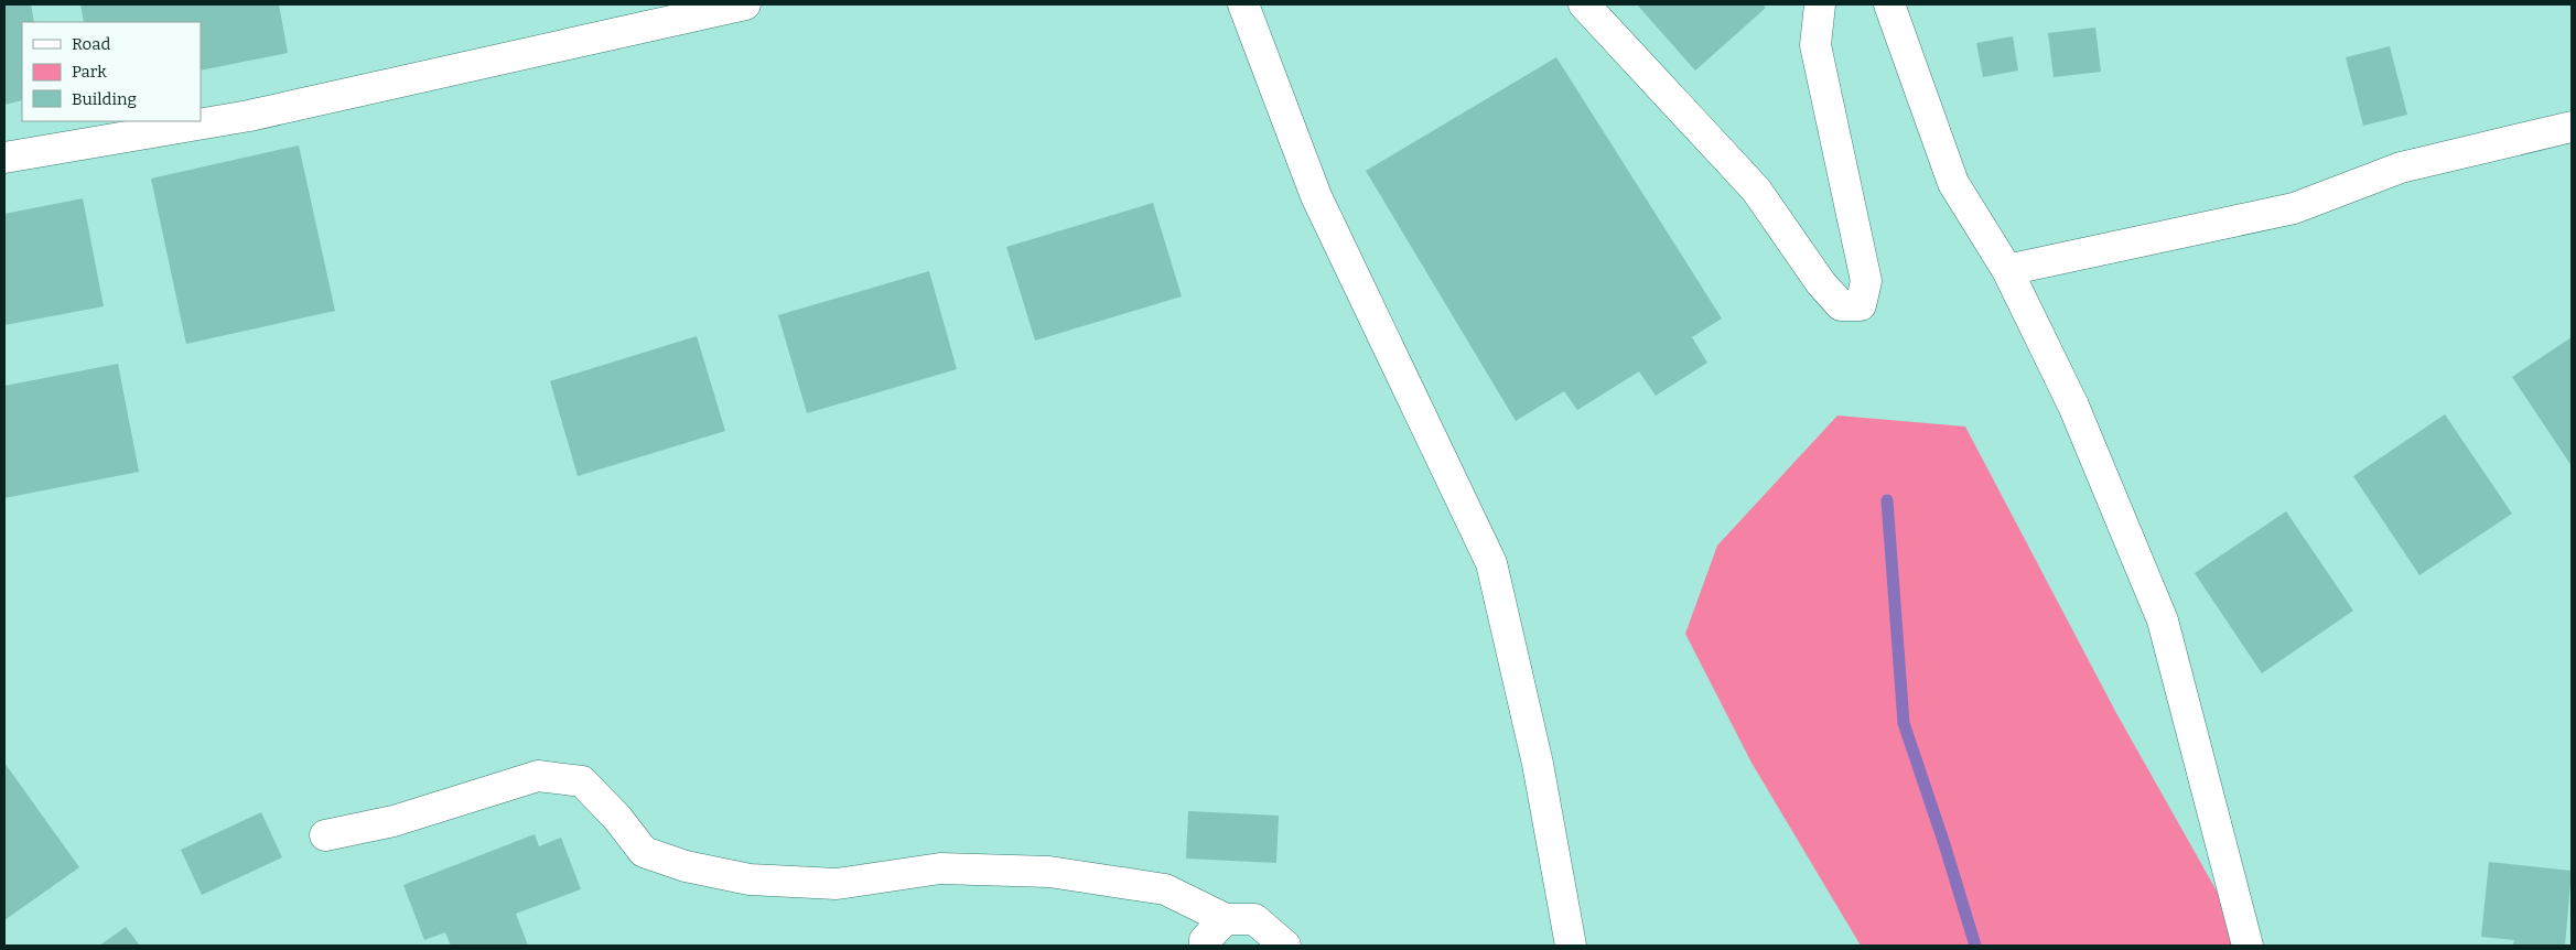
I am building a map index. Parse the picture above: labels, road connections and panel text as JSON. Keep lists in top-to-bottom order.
{
  "legend": ["Road", "Park", "Building"]
}
